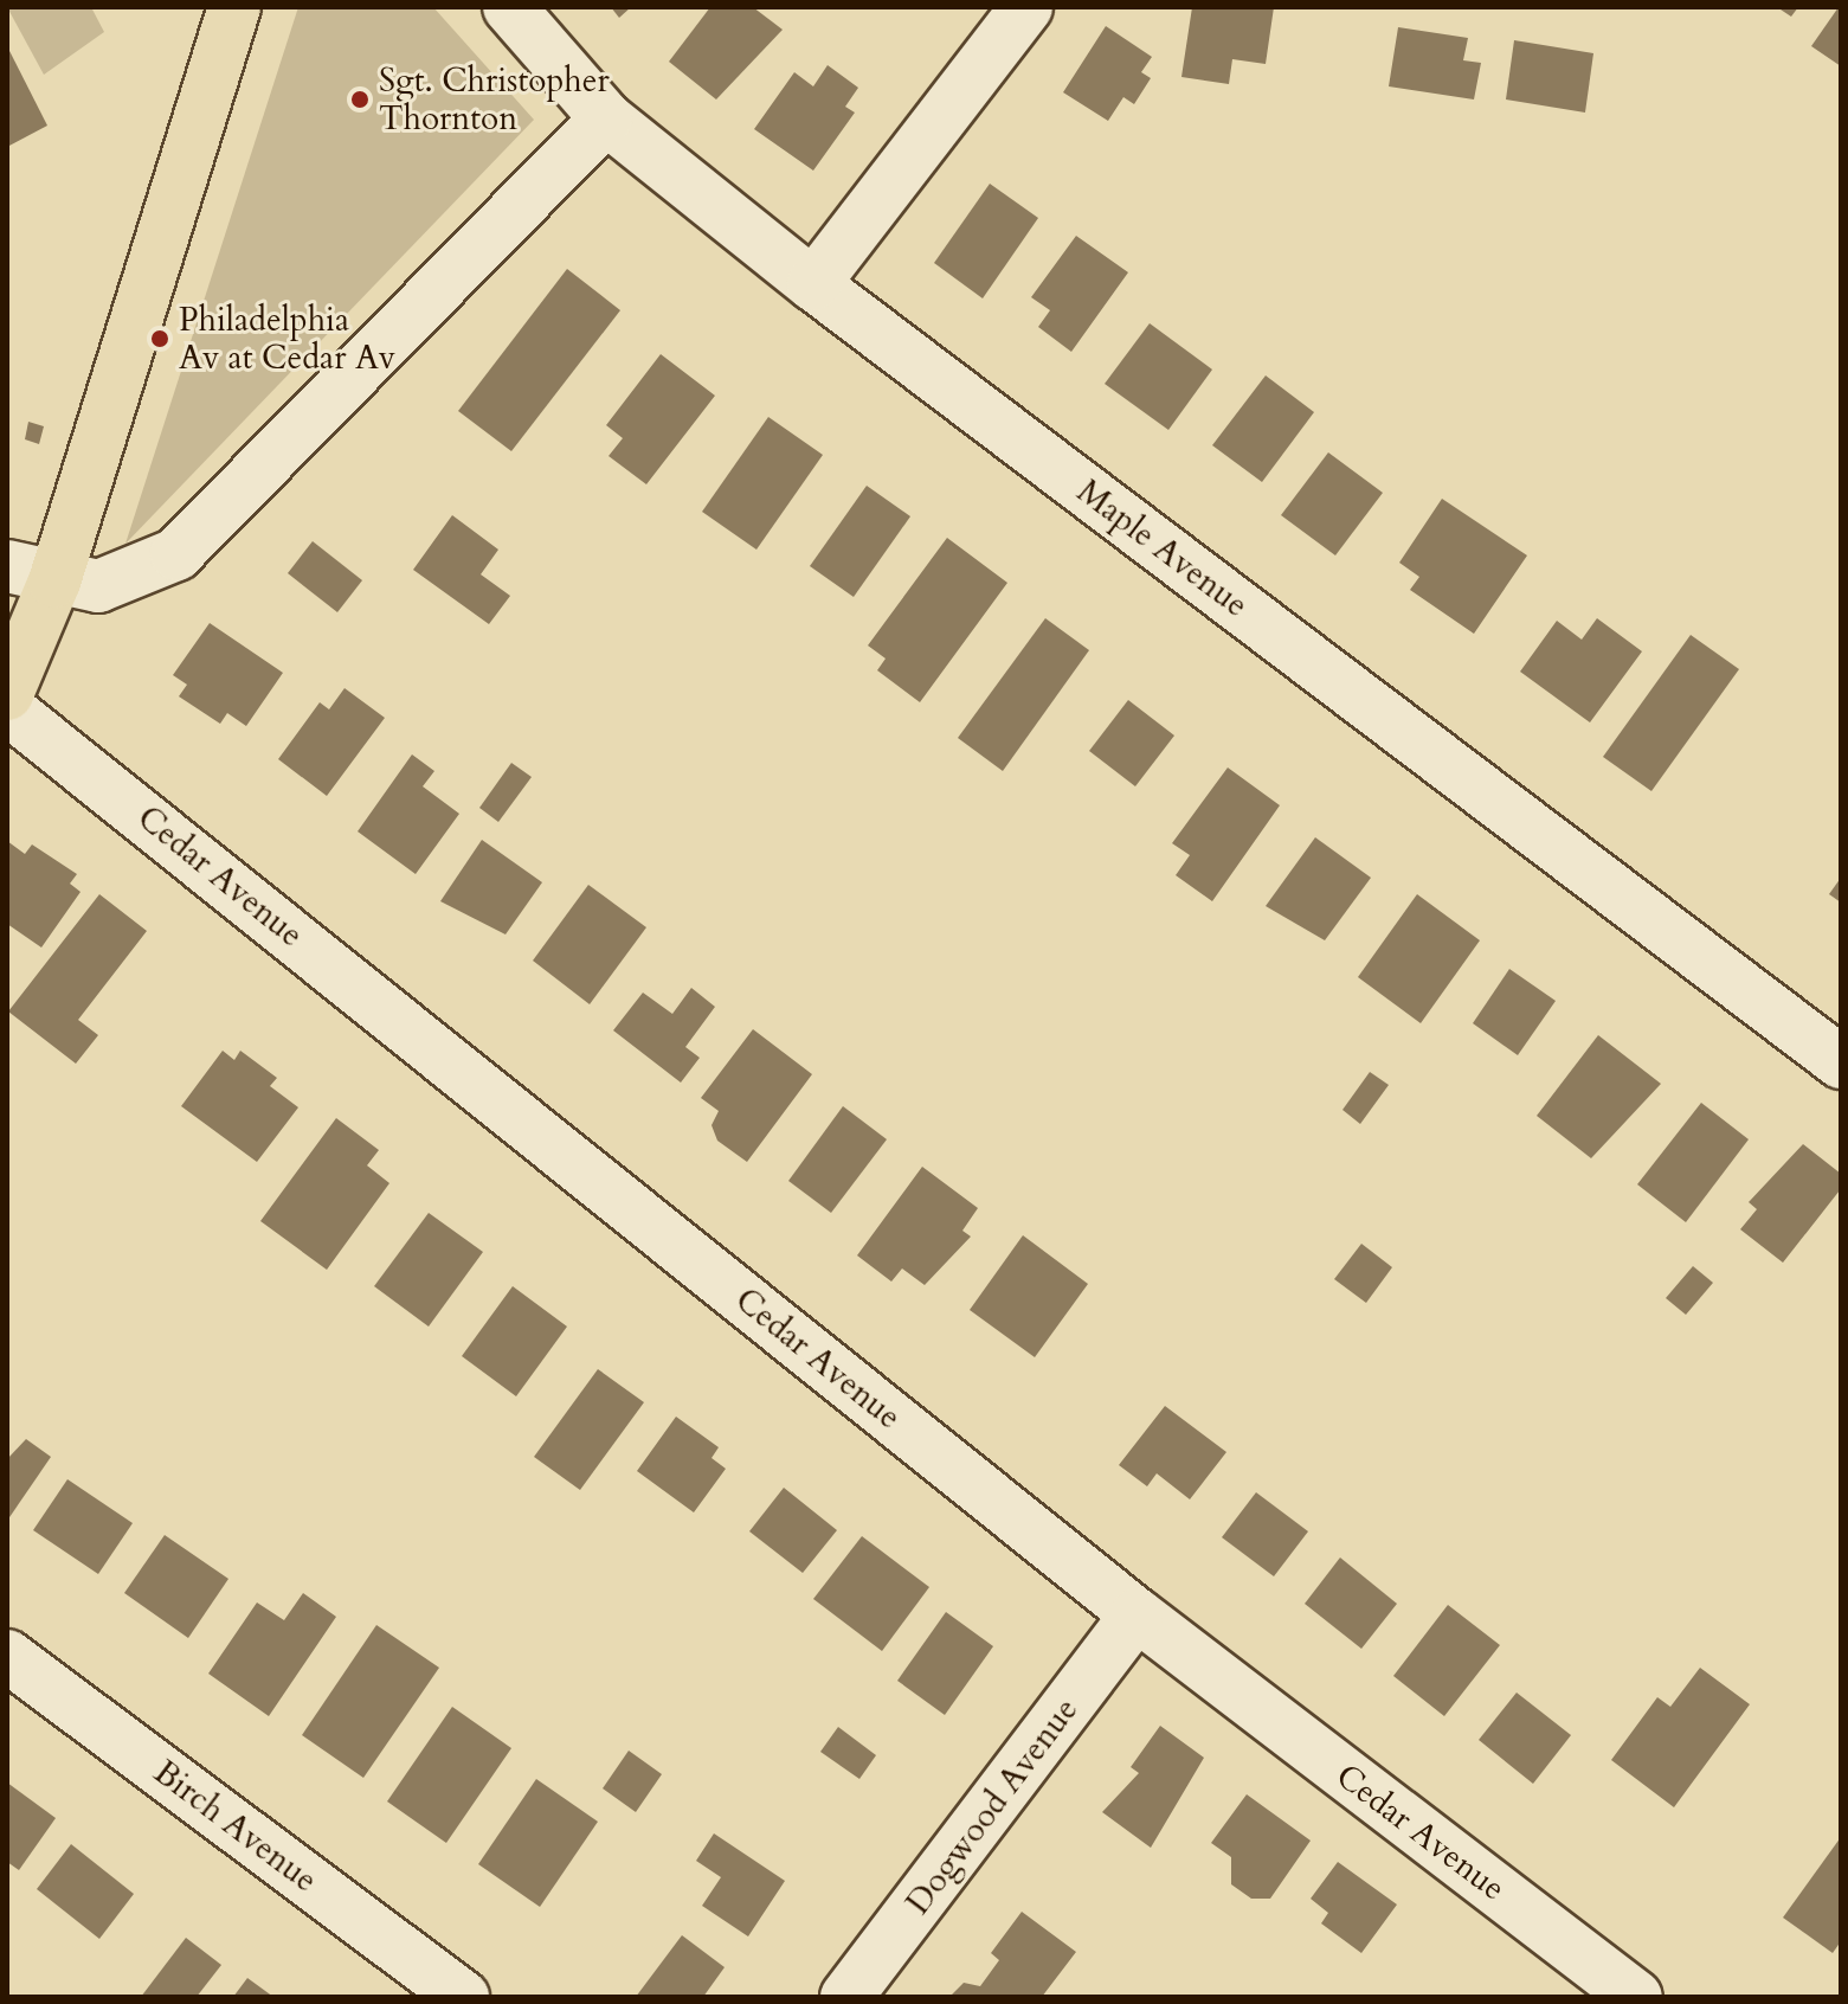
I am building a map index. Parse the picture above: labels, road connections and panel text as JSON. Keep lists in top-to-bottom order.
{
  "streets": {
    "street": [
      "Maple Avenue",
      "Cedar Avenue",
      "Dogwood Avenue",
      "Birch Avenue"
    ]
  },
  "crossings": [
    ["Cedar Avenue", "Dogwood Avenue"]
  ],
  "places": ["Sgt. Christopher Thornton", "Philadelphia Av at Cedar Av"]
}
